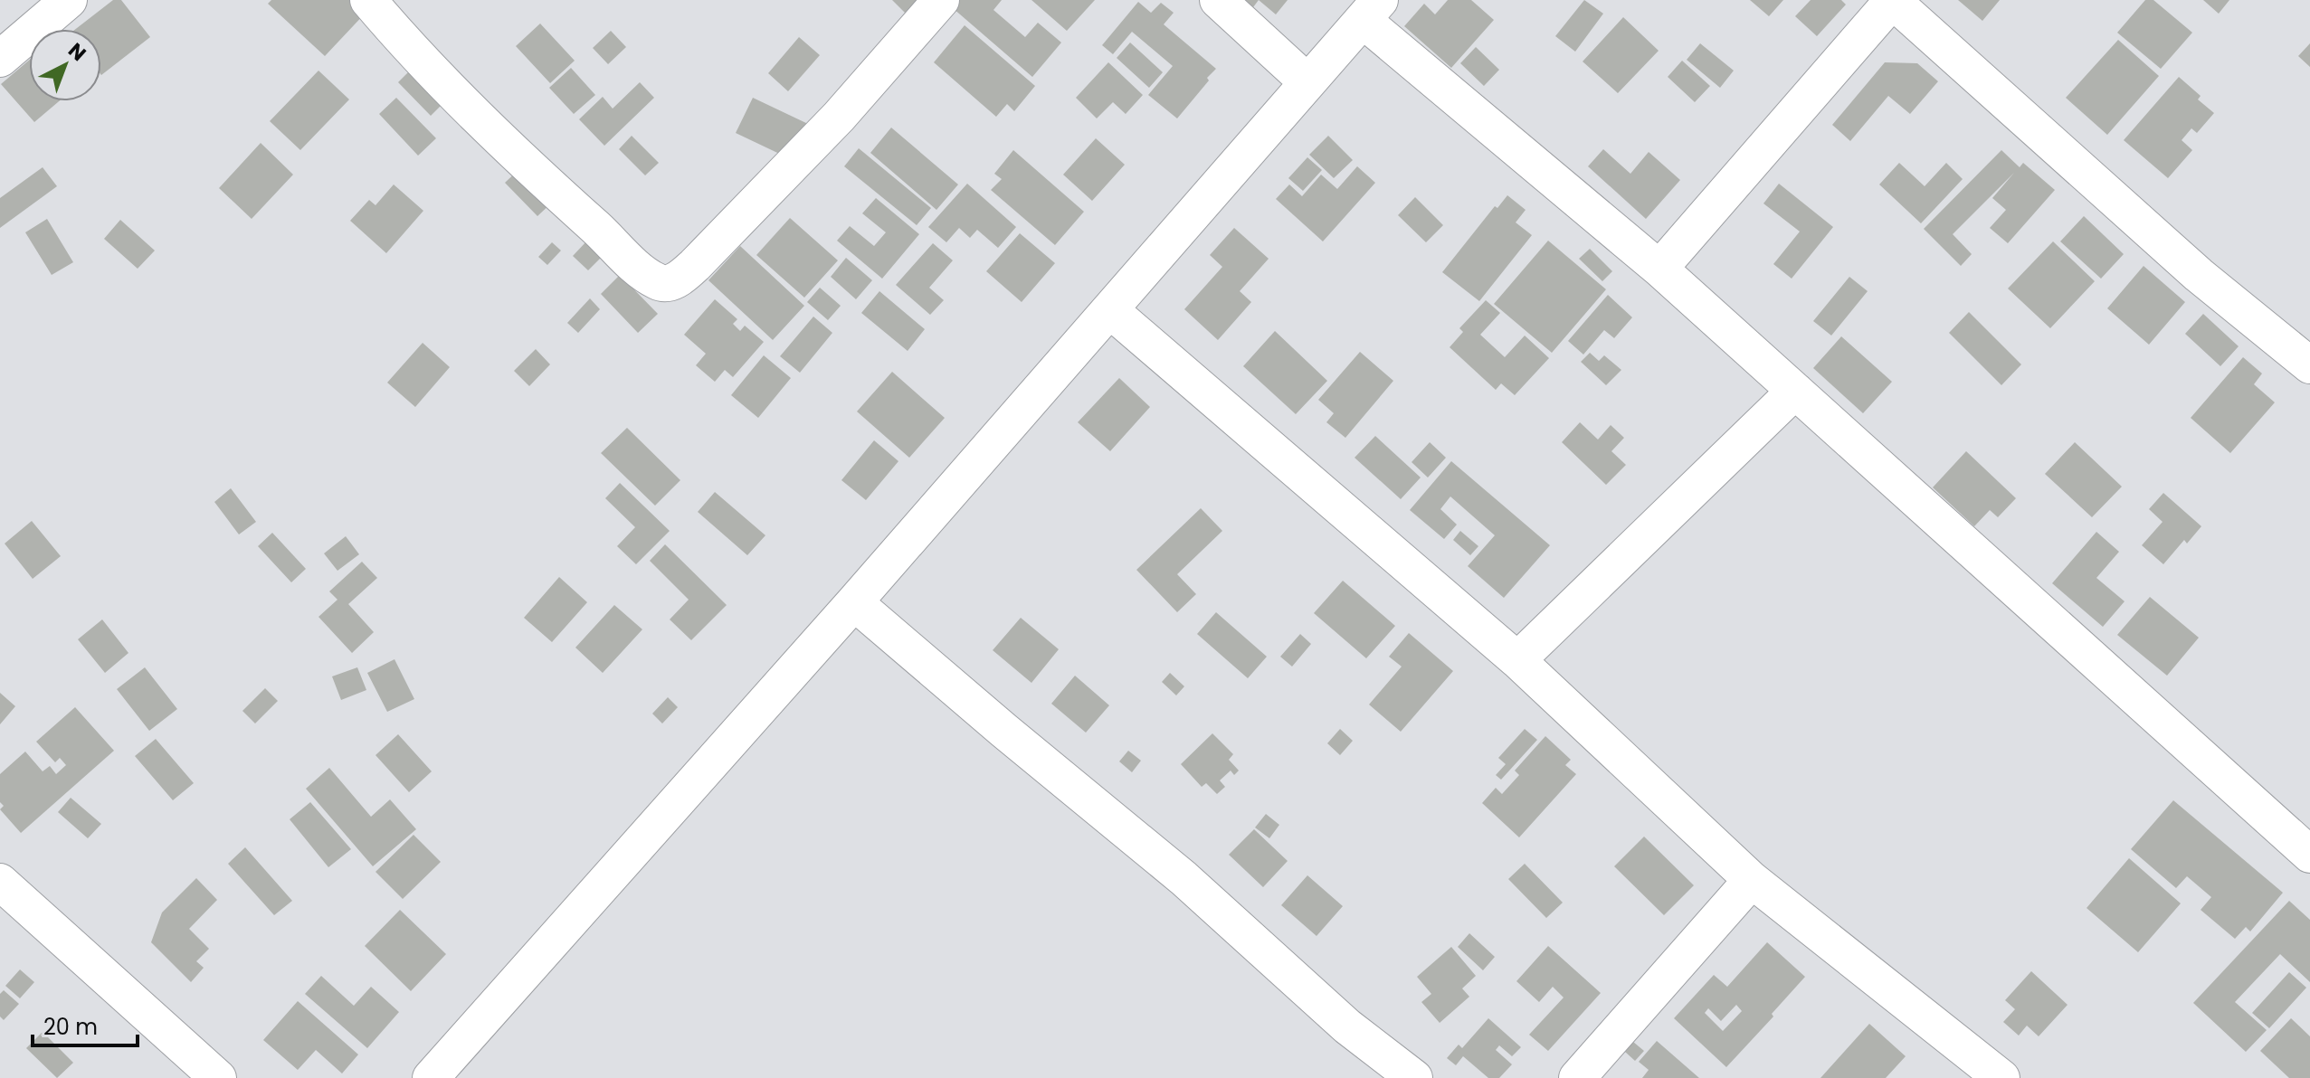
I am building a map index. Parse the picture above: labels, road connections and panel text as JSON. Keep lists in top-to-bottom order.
{
  "scale_bar": "20 m",
  "north": "top right"
}
